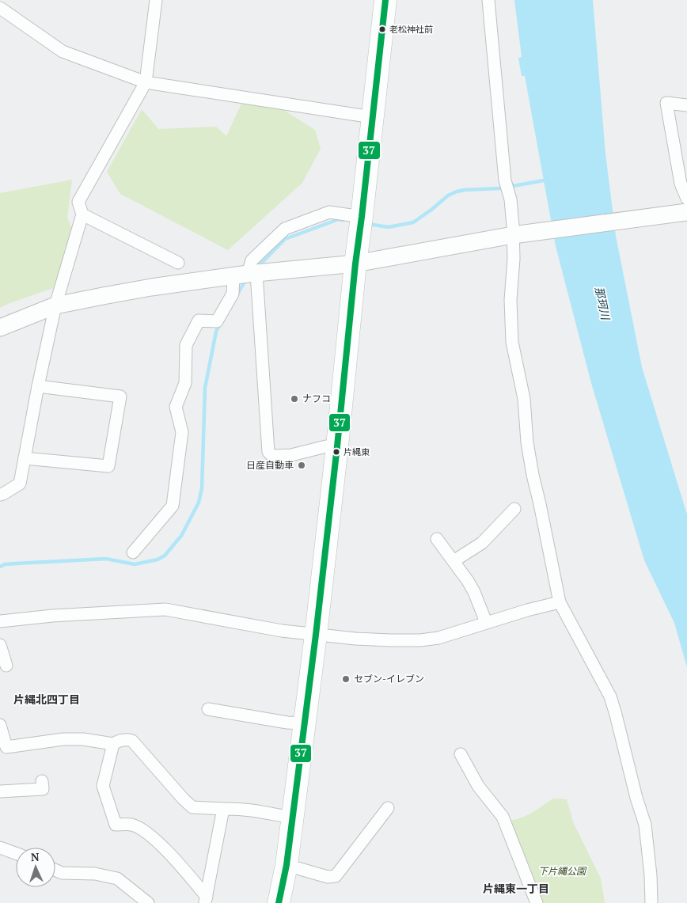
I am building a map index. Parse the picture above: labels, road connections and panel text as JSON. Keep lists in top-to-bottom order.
{
  "districts": ["片縄北四丁目", "片縄東一丁目"],
  "water": ["那珂川"],
  "parks": ["下片縄公園"],
  "places": [
    "老松神社前",
    "ナフコ",
    "片縄東",
    "日産自動車",
    "セブン-イレブン"
  ],
  "lines": ["transit line 37"],
  "north": "top"
}
